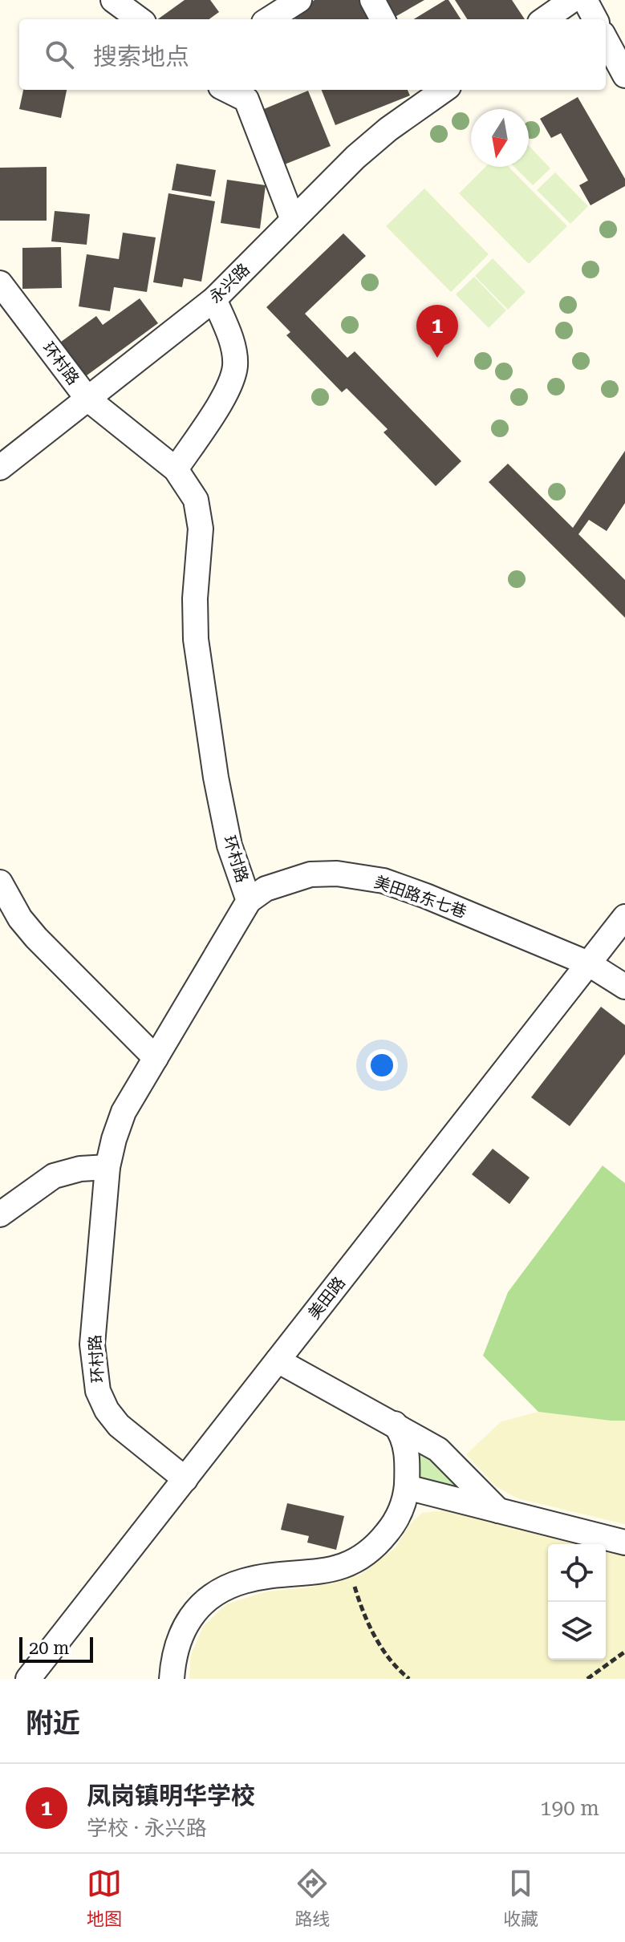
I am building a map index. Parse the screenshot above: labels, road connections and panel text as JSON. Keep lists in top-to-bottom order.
{
  "streets": {
    "street": [
      "永兴路",
      "环村路",
      "美田路东七巷",
      "美田路"
    ]
  },
  "crossings": [
    ["永兴路", "环村路"],
    ["环村路", "美田路东七巷"],
    ["环村路", "美田路"],
    ["美田路东七巷", "美田路"]
  ],
  "scale_bar": "20 m",
  "north": "bottom",
  "page": {
    "search": "搜索地点",
    "pins": "1",
    "scale": "20 m",
    "heading": "附近",
    "list": [
      {
        "mark": "1",
        "name": "凤岗镇明华学校",
        "note": "学校 · 永兴路",
        "value": "190 m"
      }
    ],
    "nav": ["地图", "路线", "收藏"]
  }
}
